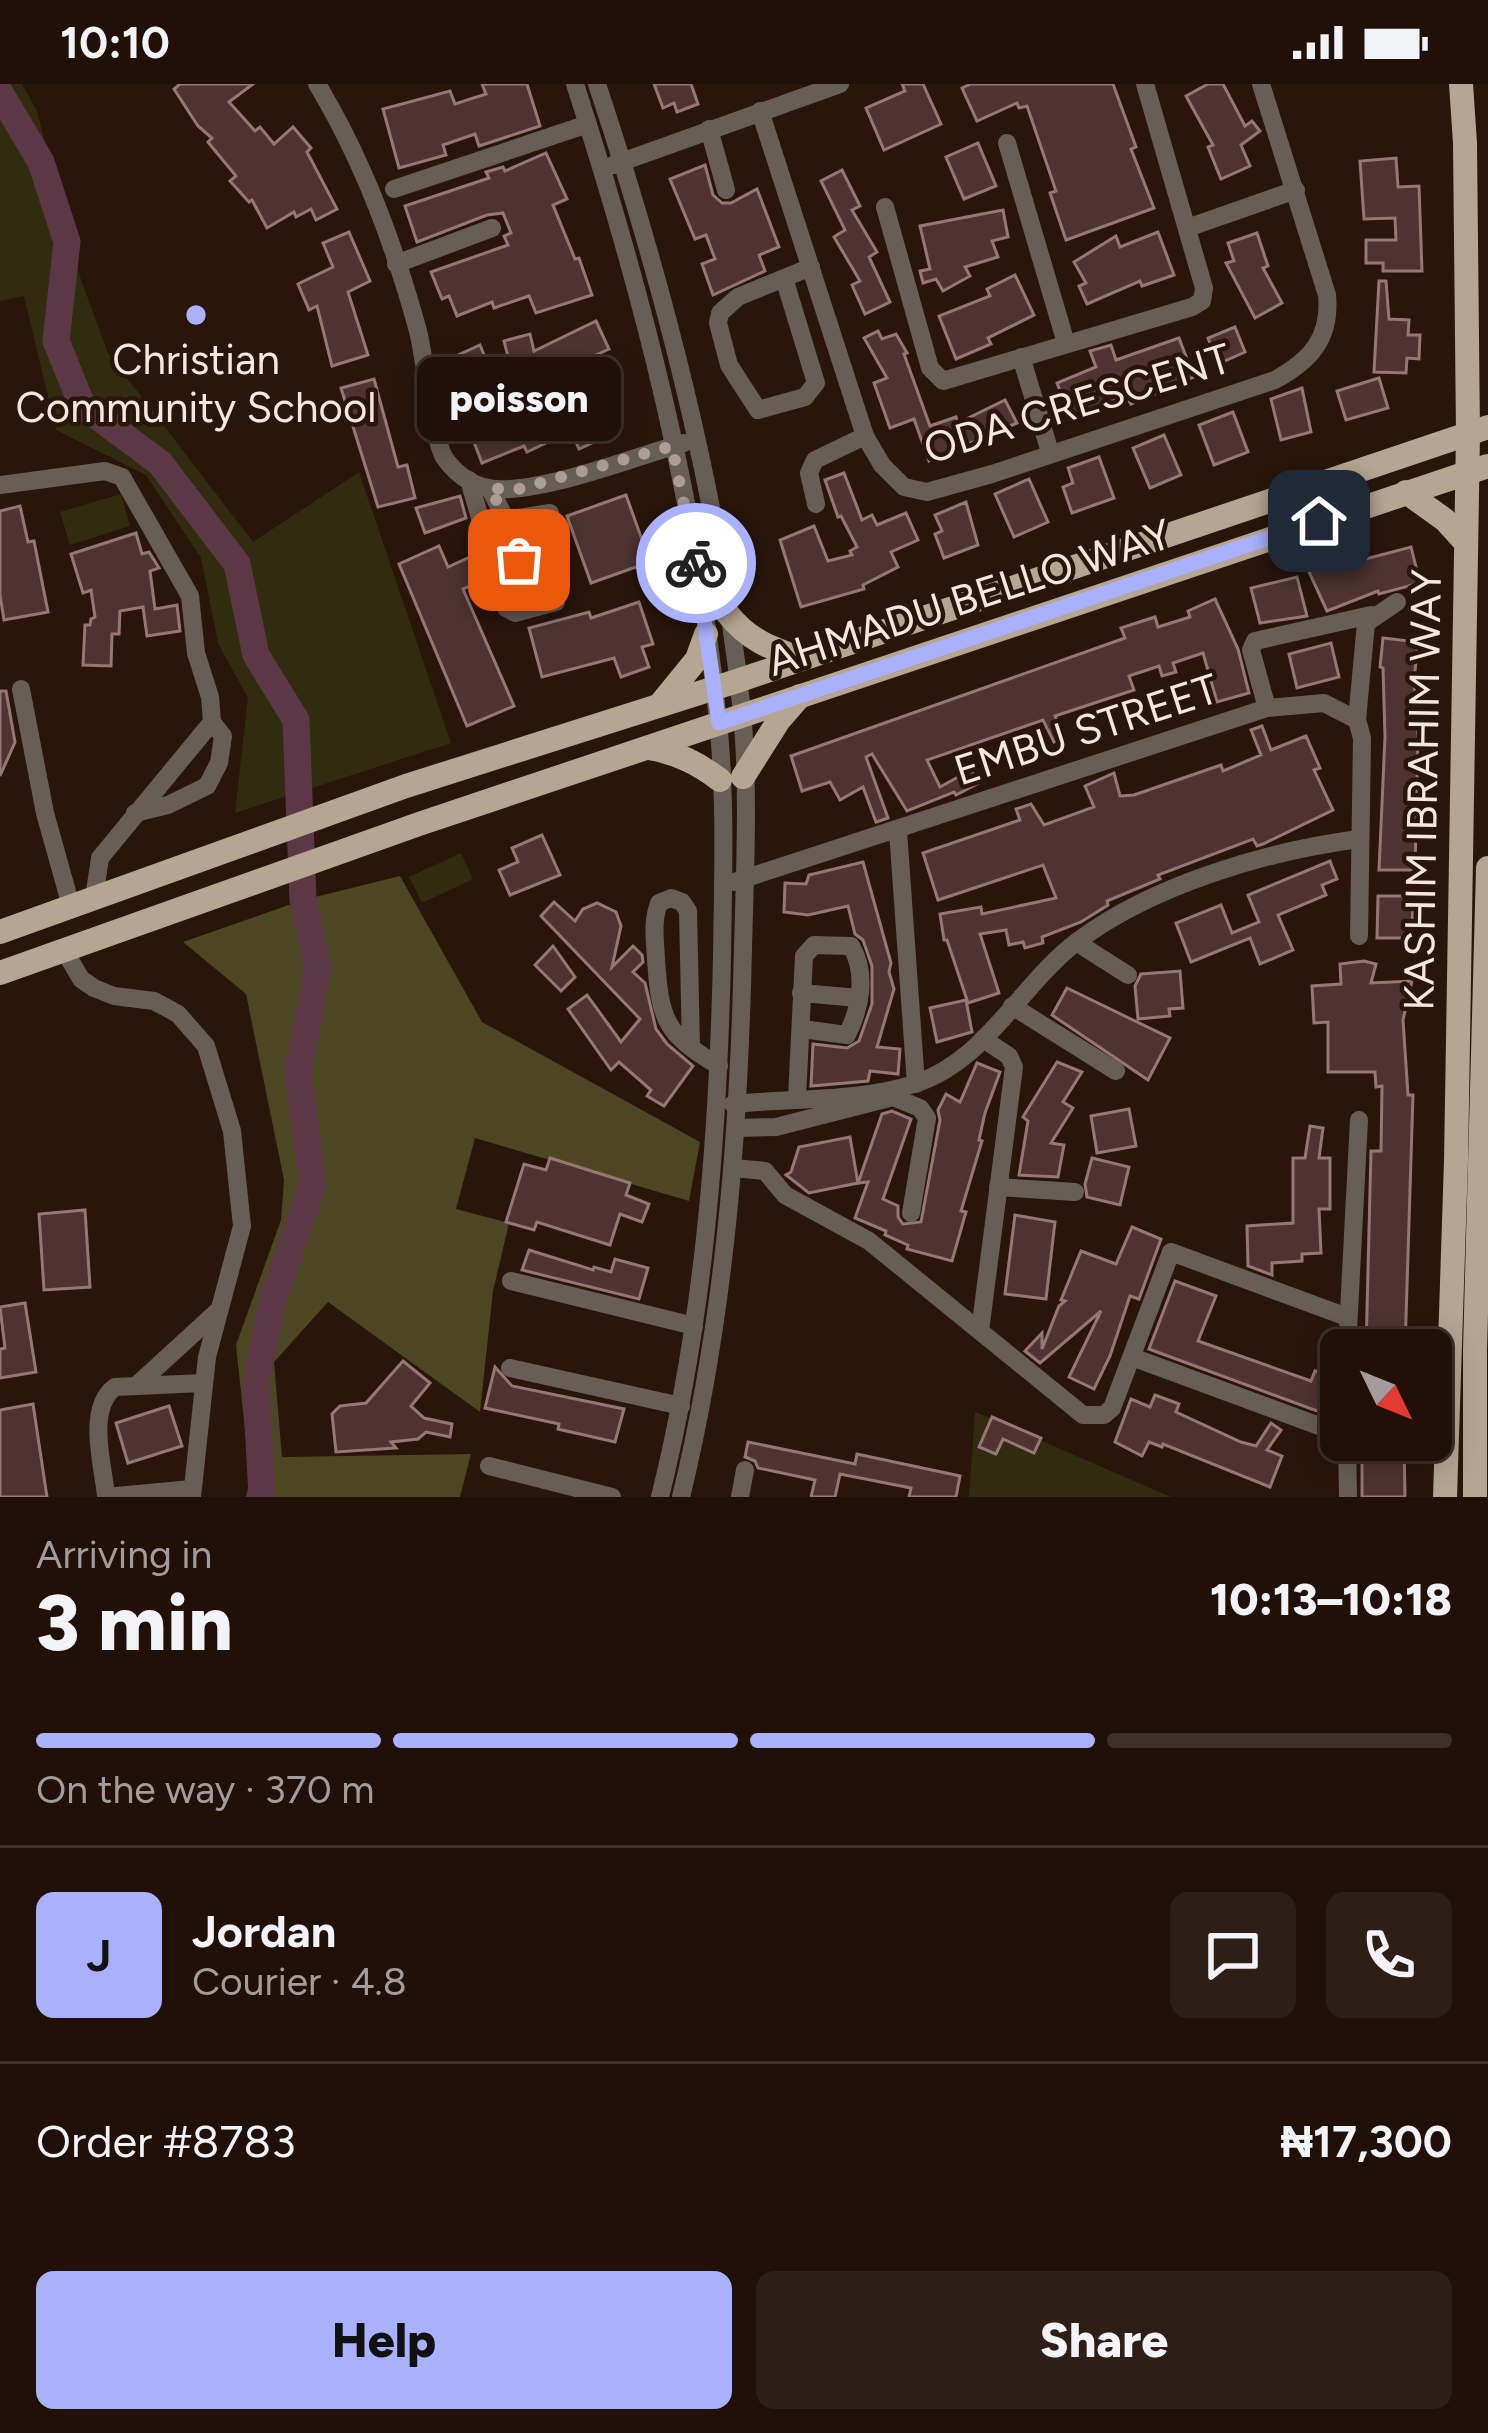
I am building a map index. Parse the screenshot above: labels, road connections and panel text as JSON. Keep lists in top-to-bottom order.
{
  "streets": {
    "main road": ["AHMADU BELLO WAY", "KASHIM IBRAHIM WAY"],
    "street": ["ODA CRESCENT", "EMBU STREET"]
  },
  "crossings": [
    ["AHMADU BELLO WAY", "KASHIM IBRAHIM WAY"]
  ],
  "places": ["Christian Community School", "poisson"],
  "north": "bottom right",
  "page": {
    "status": "10:10",
    "bubble": "poisson",
    "heading": ["3 min", "Arriving in", "10:13–10:18"],
    "panel": [
      "Jordan",
      "Courier · 4.8",
      "Order #8783",
      "₦17,300"
    ],
    "bar": "On the way · 370 m",
    "round": "J",
    "buttons": ["Help", "Share"]
  }
}
